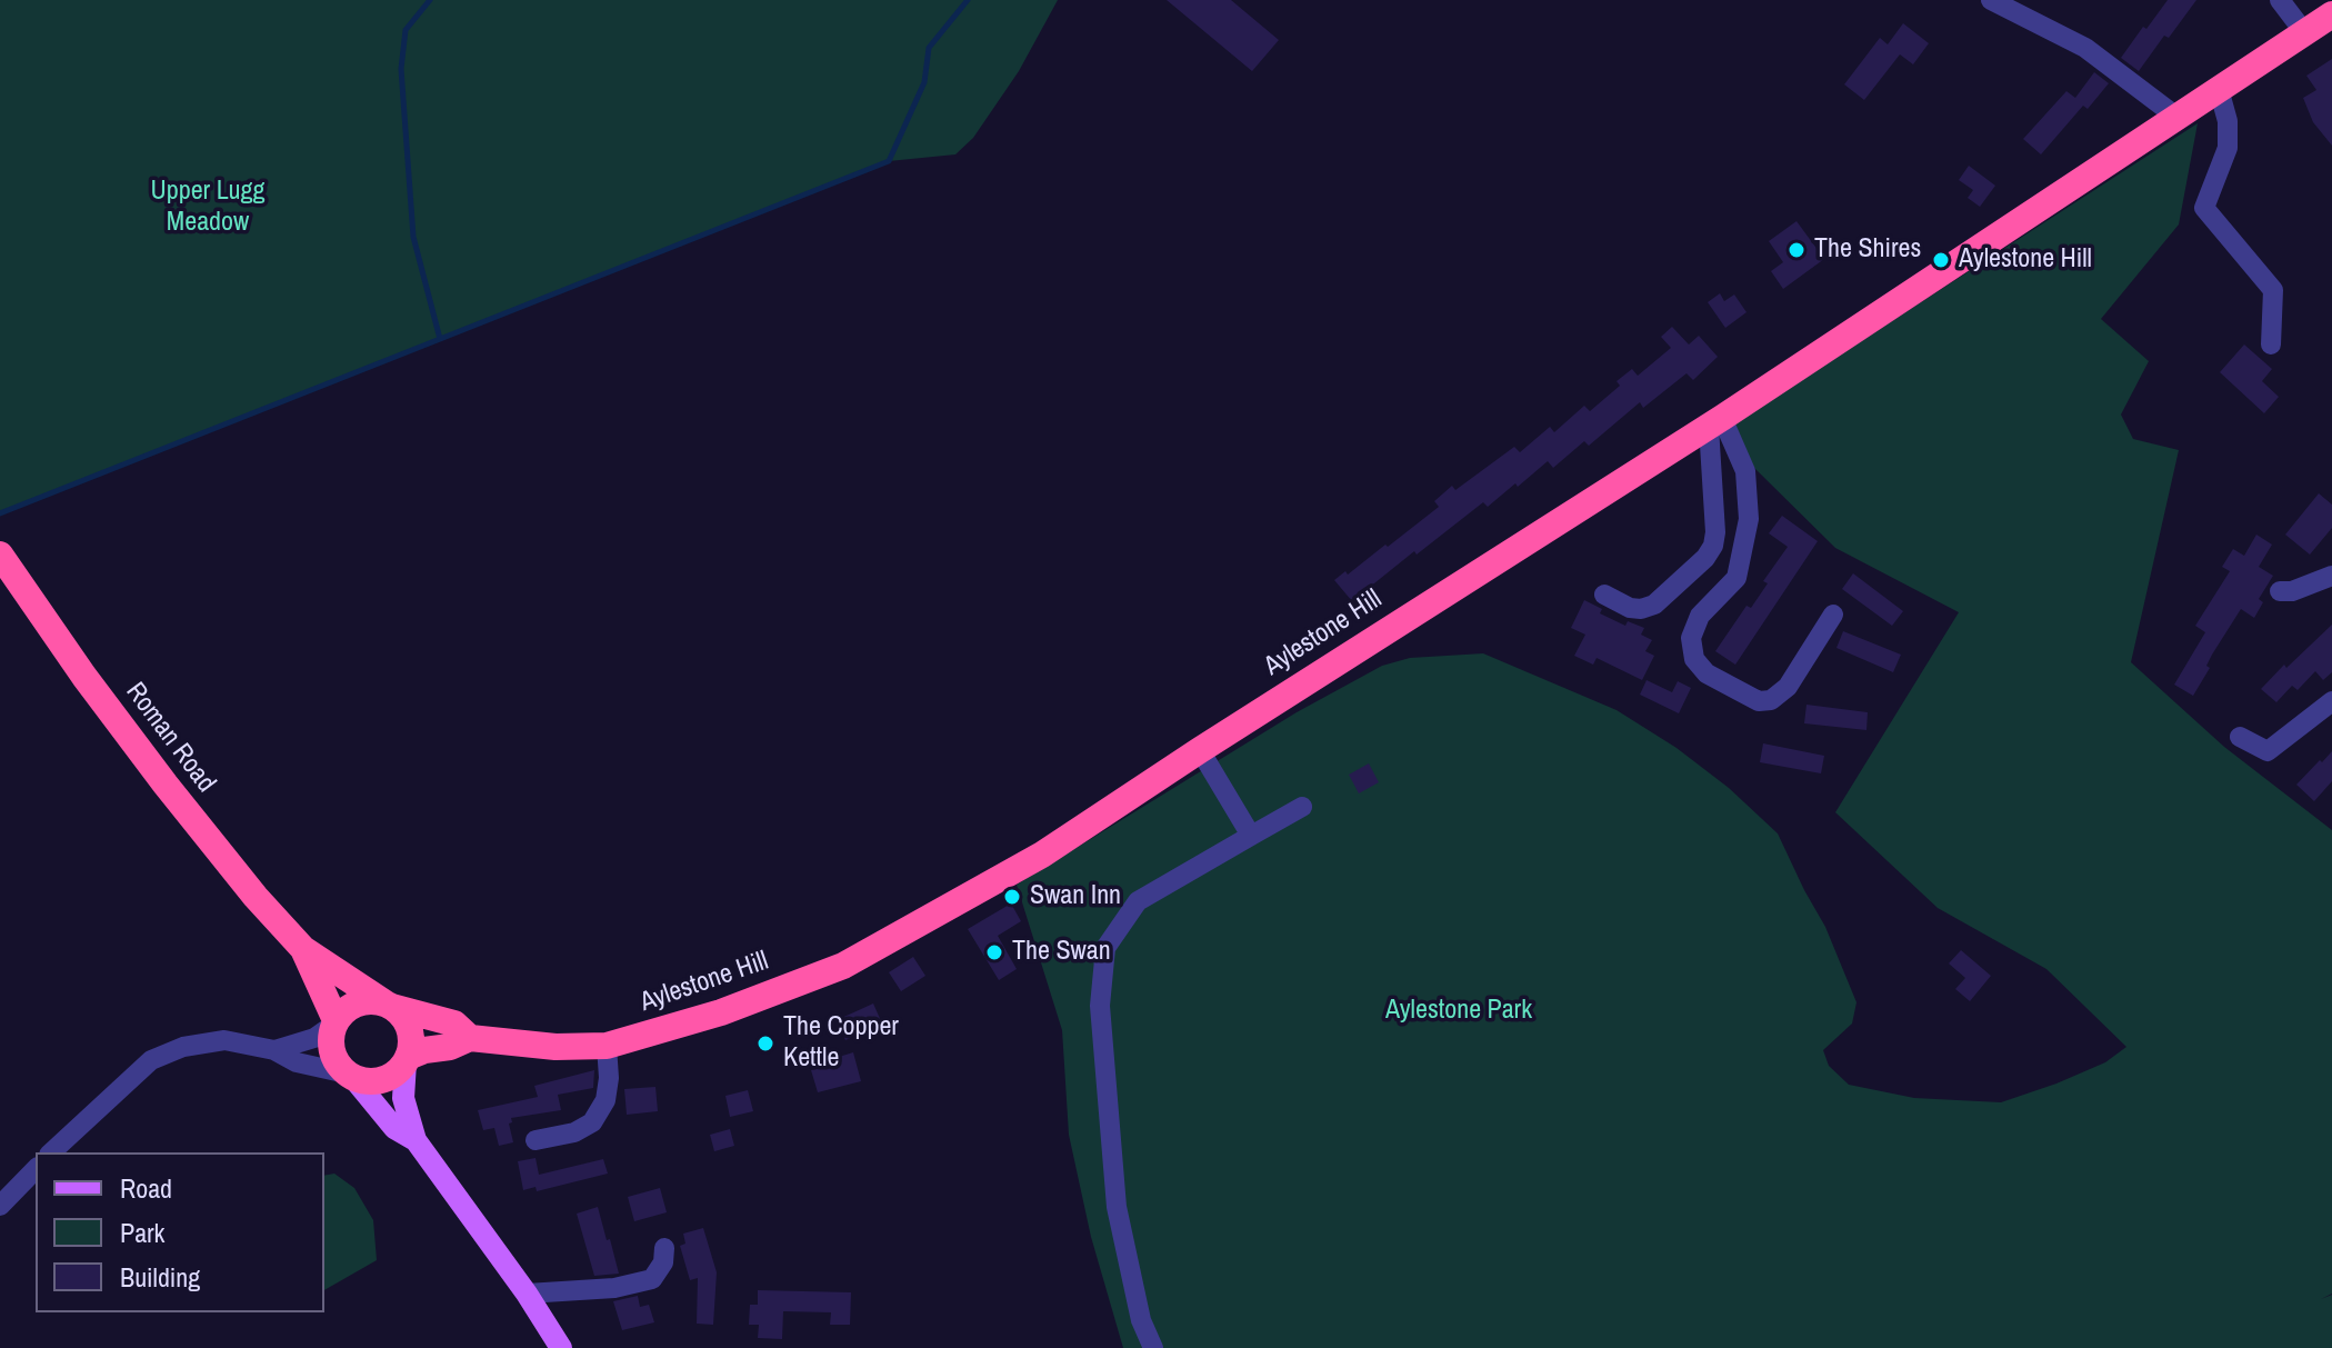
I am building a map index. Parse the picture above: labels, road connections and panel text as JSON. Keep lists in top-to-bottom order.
{
  "streets": {
    "highway": ["Aylestone Hill", "Roman Road"]
  },
  "crossings": [
    ["Aylestone Hill", "Roman Road"]
  ],
  "parks": ["Upper Lugg Meadow", "Aylestone Park"],
  "places": [
    "The Shires",
    "Aylestone Hill",
    "Swan Inn",
    "The Swan",
    "The Copper Kettle"
  ],
  "legend": ["Road", "Park", "Building"]
}
